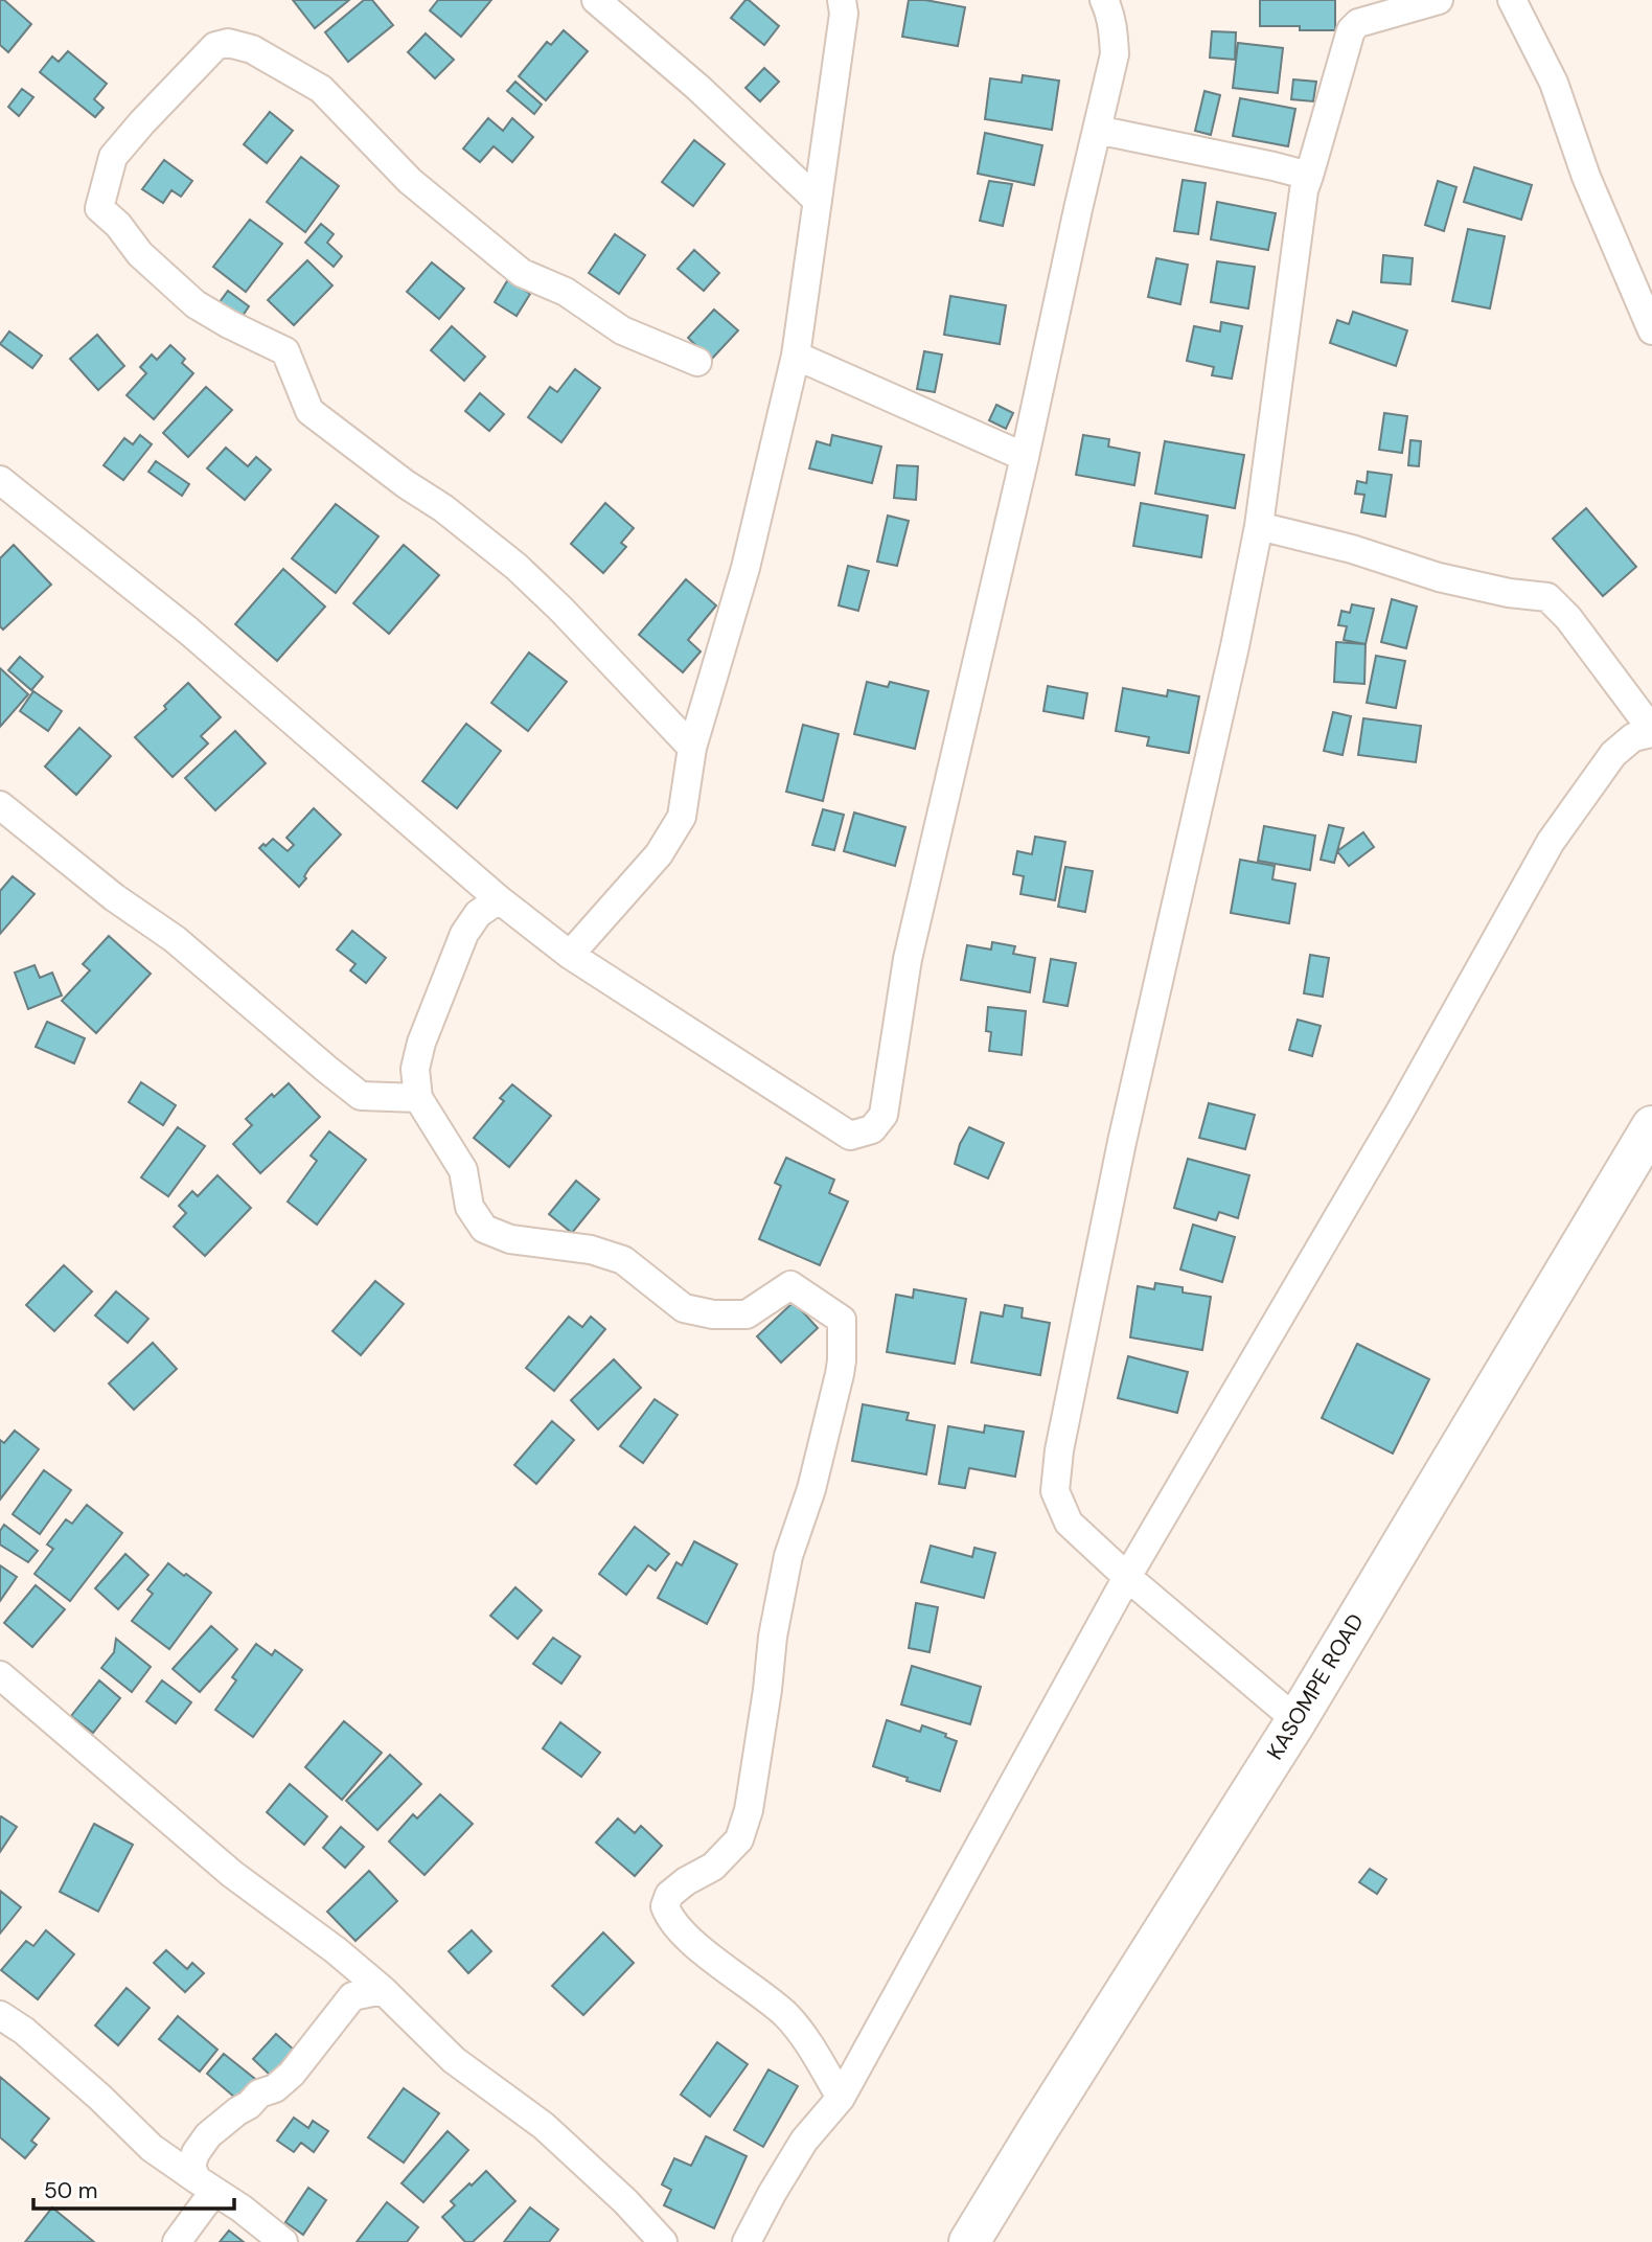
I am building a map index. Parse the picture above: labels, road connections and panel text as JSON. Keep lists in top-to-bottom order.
{
  "streets": {
    "street": ["KASOMPE ROAD"]
  },
  "scale_bar": "50 m"
}
